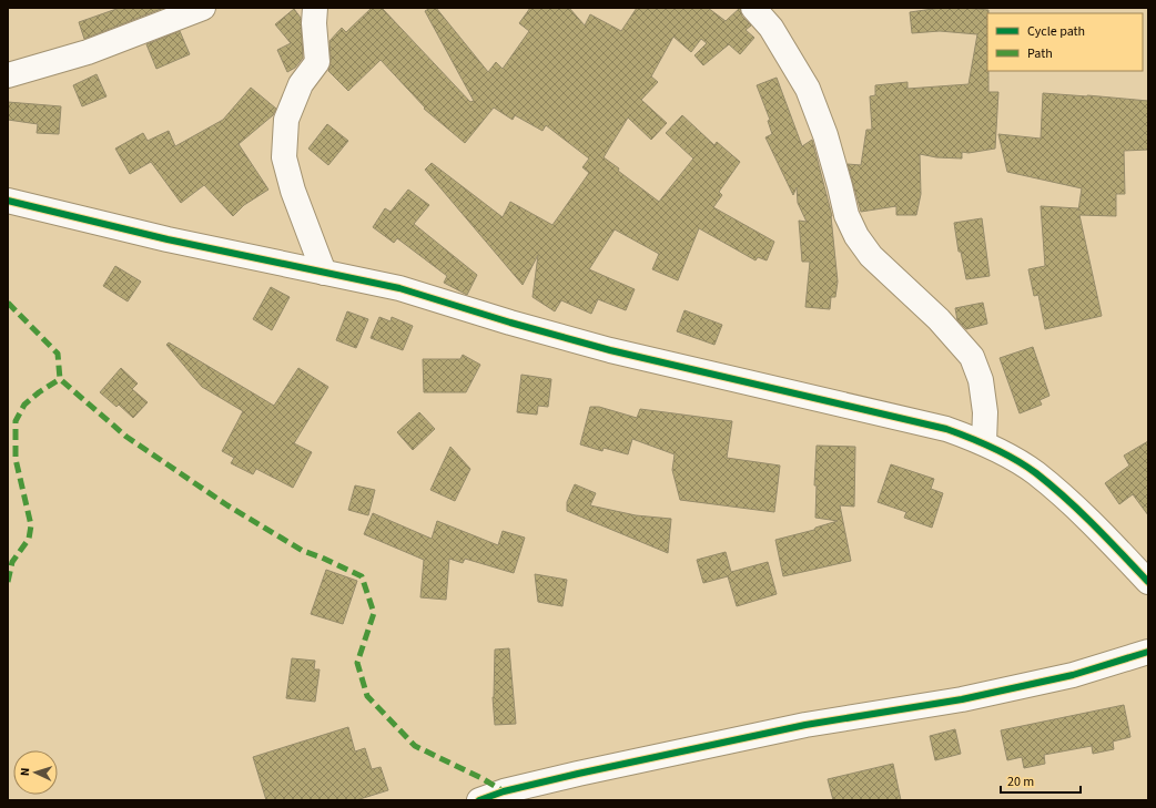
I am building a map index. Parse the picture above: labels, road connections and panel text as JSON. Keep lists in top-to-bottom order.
{
  "legend": ["Cycle path", "Path"],
  "scale_bar": "20 m",
  "north": "left"
}
